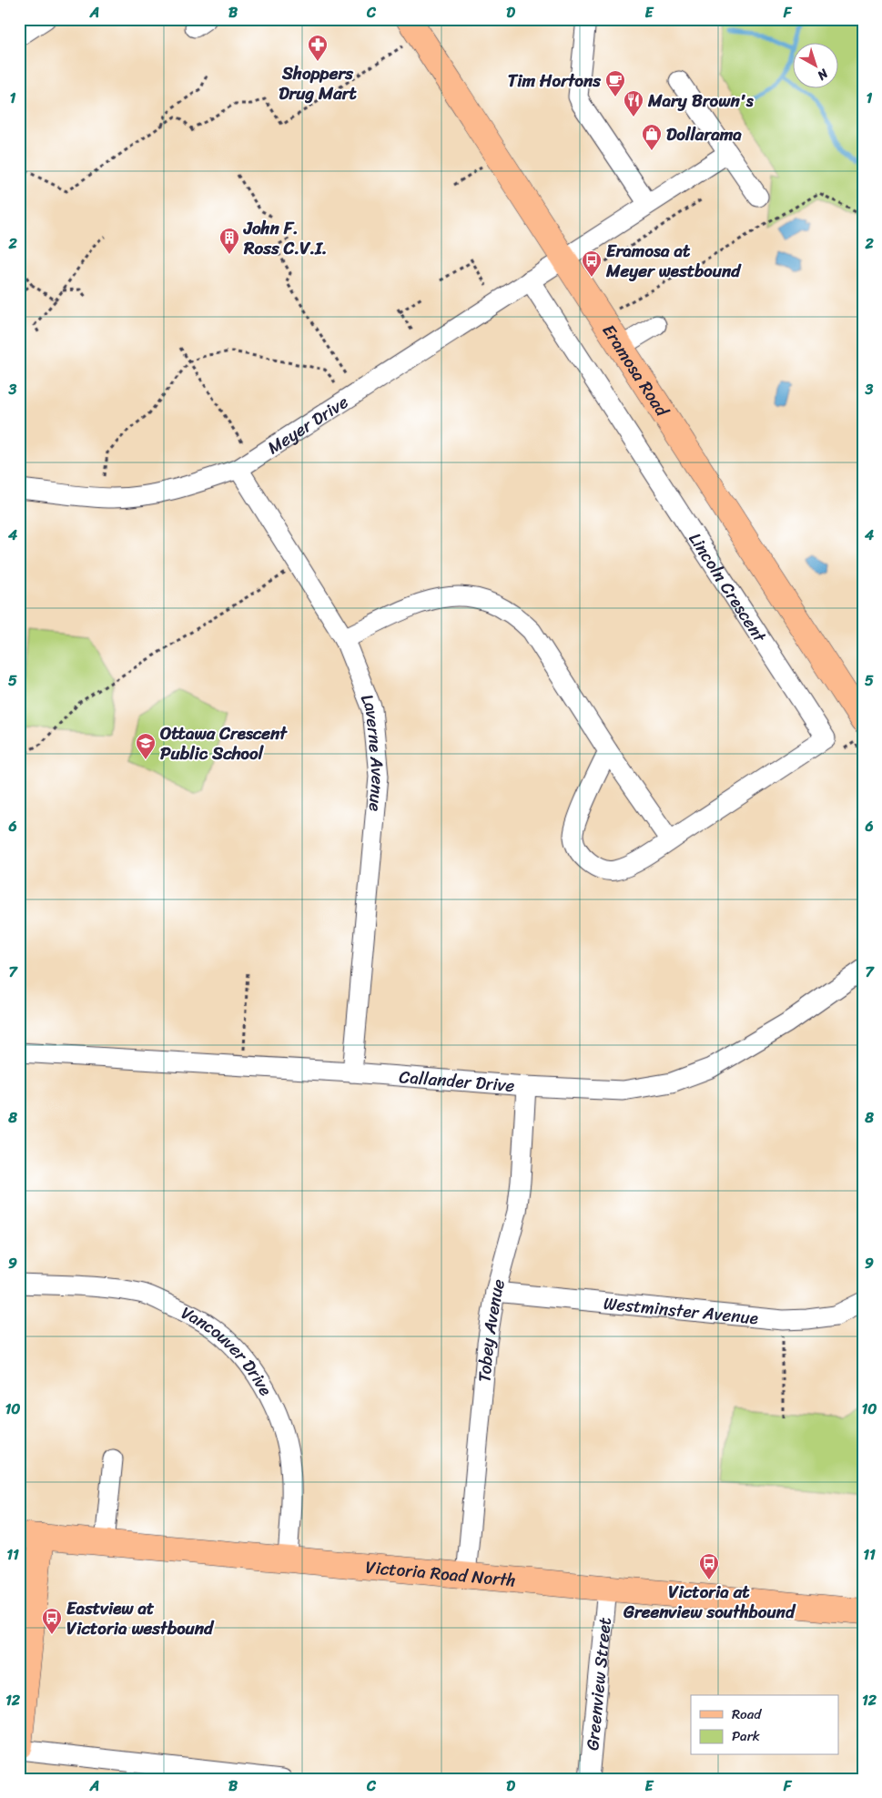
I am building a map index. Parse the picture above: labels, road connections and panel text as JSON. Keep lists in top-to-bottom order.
{
  "streets": {
    "main road": ["Eramosa Road", "Victoria Road North"],
    "street": [
      "Meyer Drive",
      "Lincoln Crescent",
      "Laverne Avenue",
      "Callander Drive",
      "Westminster Avenue",
      "Tobey Avenue",
      "Vancouver Drive",
      "Greenview Street"
    ]
  },
  "crossings": [
    ["Eramosa Road", "Meyer Drive"],
    ["Meyer Drive", "Lincoln Crescent"],
    ["Meyer Drive", "Laverne Avenue"],
    ["Laverne Avenue", "Callander Drive"],
    ["Callander Drive", "Tobey Avenue"],
    ["Westminster Avenue", "Tobey Avenue"],
    ["Tobey Avenue", "Victoria Road North"],
    ["Vancouver Drive", "Victoria Road North"],
    ["Victoria Road North", "Greenview Street"]
  ],
  "places": {
    "pharmacy": ["Shoppers Drug Mart"],
    "cafe": ["Tim Hortons"],
    "restaurant": ["Mary Brown's"],
    "shop": ["Dollarama"],
    "building": ["John F. Ross C.V.I."],
    "bus stop": ["Eramosa at Meyer westbound", "Victoria at Greenview southbound", "Eastview at Victoria westbound"],
    "school or university": ["Ottawa Crescent Public School"]
  },
  "legend": ["Road", "Park"],
  "north": "bottom right",
  "grid": {
    "columns": [
      "A",
      "B",
      "C",
      "D",
      "E",
      "F"
    ],
    "rows": [
      "1",
      "2",
      "3",
      "4",
      "5",
      "6",
      "7",
      "8",
      "9",
      "10",
      "11",
      "12"
    ]
  }
}
